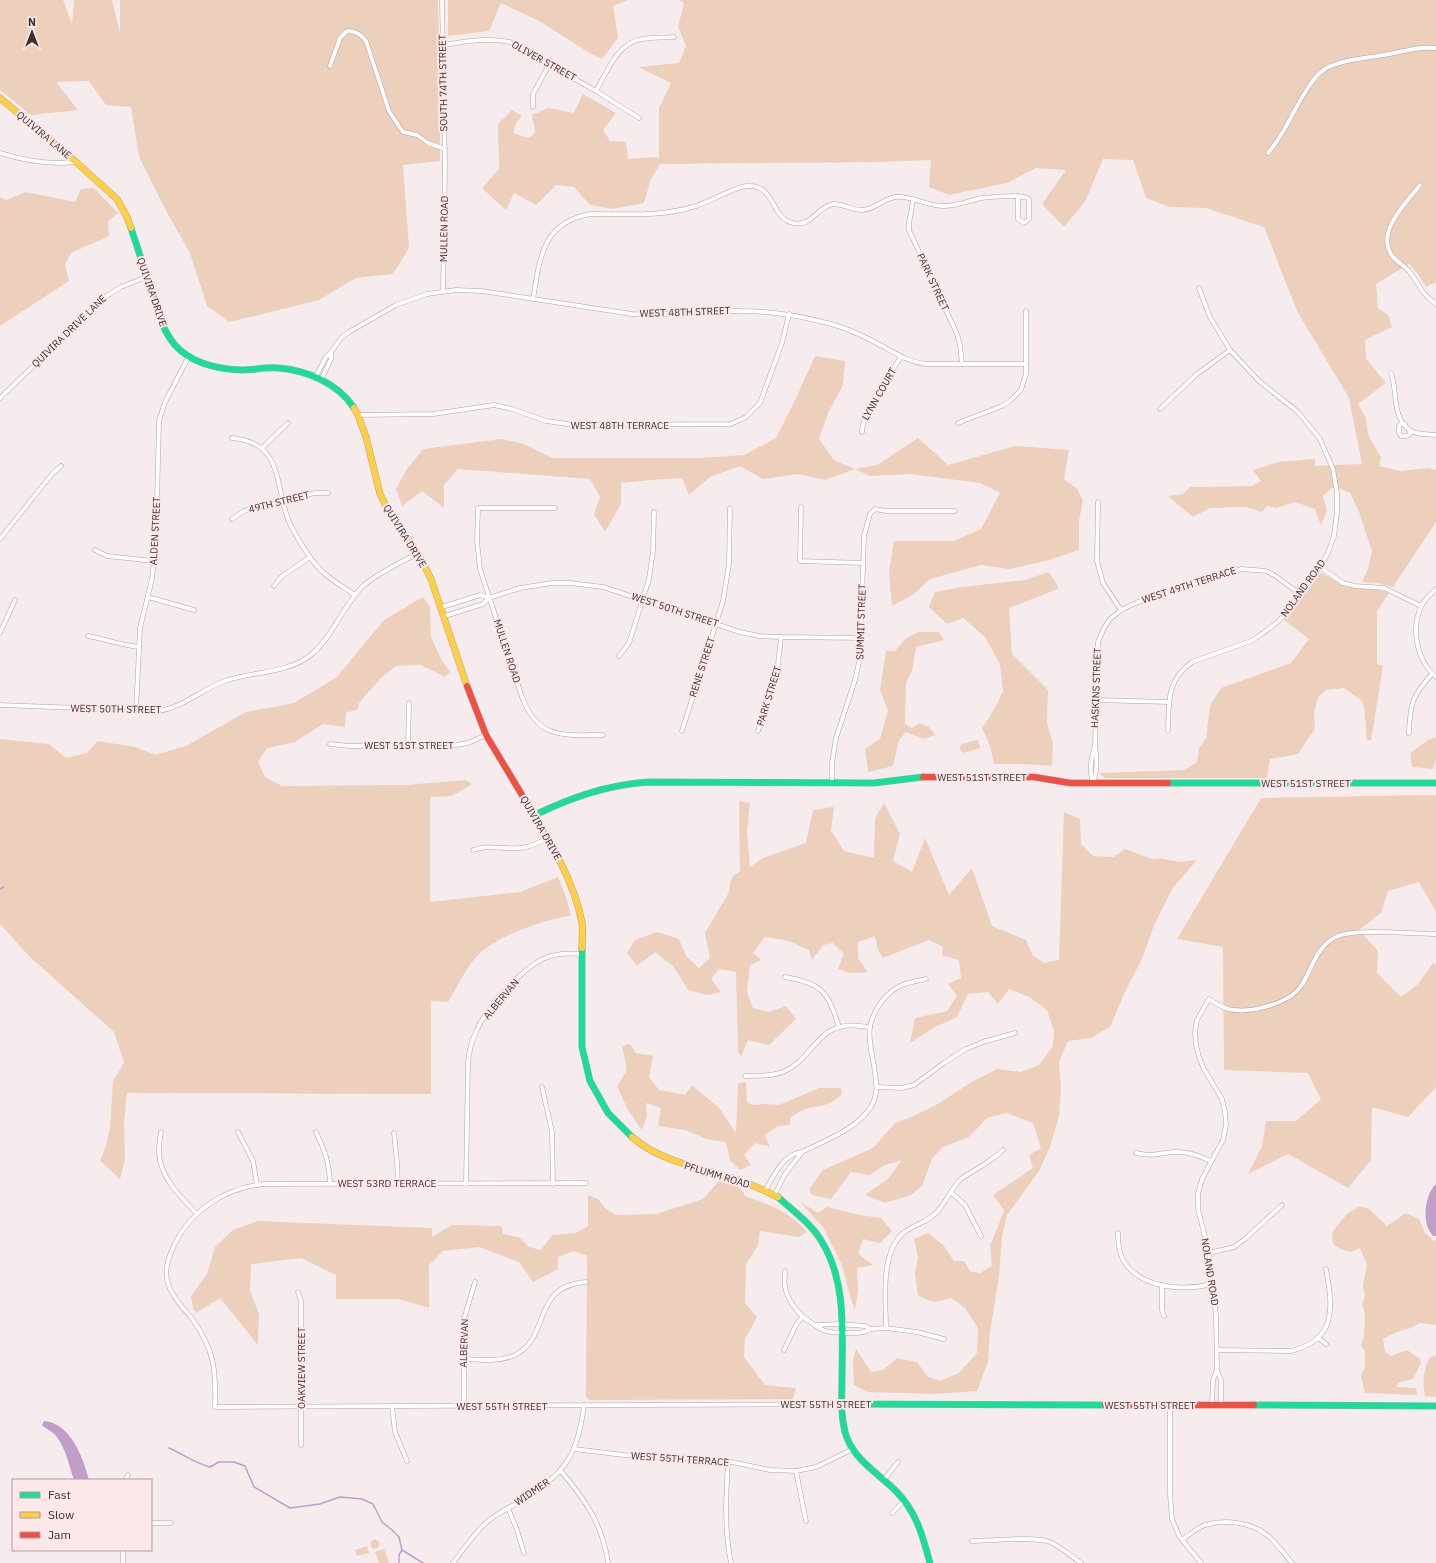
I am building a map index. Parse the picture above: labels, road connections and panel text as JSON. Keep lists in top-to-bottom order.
{
  "streets": {
    "main road": [
      "QUIVIRA LANE",
      "QUIVIRA DRIVE",
      "WEST 51ST STREET",
      "PFLUMM ROAD",
      "WEST 55TH STREET"
    ],
    "street": [
      "OLIVER STREET",
      "SOUTH 74TH STREET",
      "MULLEN ROAD",
      "PARK STREET",
      "WEST 48TH STREET",
      "QUIVIRA DRIVE LANE",
      "LYNN COURT",
      "WEST 48TH TERRACE",
      "49TH STREET",
      "ALDEN STREET",
      "WEST 49TH TERRACE",
      "NOLAND ROAD",
      "WEST 50TH STREET",
      "SUMMIT STREET",
      "RENE STREET",
      "HASKINS STREET",
      "ALBERVAN",
      "WEST 53RD TERRACE",
      "OAKVIEW STREET",
      "WEST 55TH TERRACE",
      "WIDMER"
    ]
  },
  "crossings": [
    ["OLIVER STREET", "SOUTH 74TH STREET"],
    ["SOUTH 74TH STREET", "MULLEN ROAD"],
    ["QUIVIRA LANE", "QUIVIRA DRIVE"],
    ["MULLEN ROAD", "WEST 48TH STREET"],
    ["MULLEN ROAD", "WEST 50TH STREET"],
    ["PARK STREET", "WEST 48TH STREET"],
    ["PARK STREET", "WEST 50TH STREET"],
    ["QUIVIRA DRIVE", "WEST 48TH STREET"],
    ["QUIVIRA DRIVE", "QUIVIRA DRIVE LANE"],
    ["QUIVIRA DRIVE", "WEST 48TH TERRACE"],
    ["QUIVIRA DRIVE", "ALDEN STREET"],
    ["QUIVIRA DRIVE", "WEST 50TH STREET"],
    ["QUIVIRA DRIVE", "WEST 51ST STREET"],
    ["QUIVIRA DRIVE", "ALBERVAN"],
    ["QUIVIRA DRIVE", "PFLUMM ROAD"],
    ["WEST 48TH STREET", "LYNN COURT"],
    ["WEST 48TH STREET", "WEST 48TH TERRACE"],
    ["ALDEN STREET", "WEST 50TH STREET"],
    ["WEST 49TH TERRACE", "NOLAND ROAD"],
    ["WEST 49TH TERRACE", "HASKINS STREET"],
    ["NOLAND ROAD", "WEST 55TH STREET"],
    ["WEST 50TH STREET", "SUMMIT STREET"],
    ["WEST 50TH STREET", "RENE STREET"],
    ["SUMMIT STREET", "WEST 51ST STREET"],
    ["HASKINS STREET", "WEST 51ST STREET"],
    ["ALBERVAN", "WEST 53RD TERRACE"],
    ["ALBERVAN", "WEST 55TH STREET"],
    ["PFLUMM ROAD", "WEST 55TH STREET"],
    ["PFLUMM ROAD", "WEST 55TH TERRACE"],
    ["WEST 53RD TERRACE", "WEST 55TH STREET"],
    ["OAKVIEW STREET", "WEST 55TH STREET"],
    ["WEST 55TH STREET", "WIDMER"],
    ["WEST 55TH TERRACE", "WIDMER"]
  ],
  "legend": ["Fast", "Slow", "Jam"],
  "north": "top"
}
